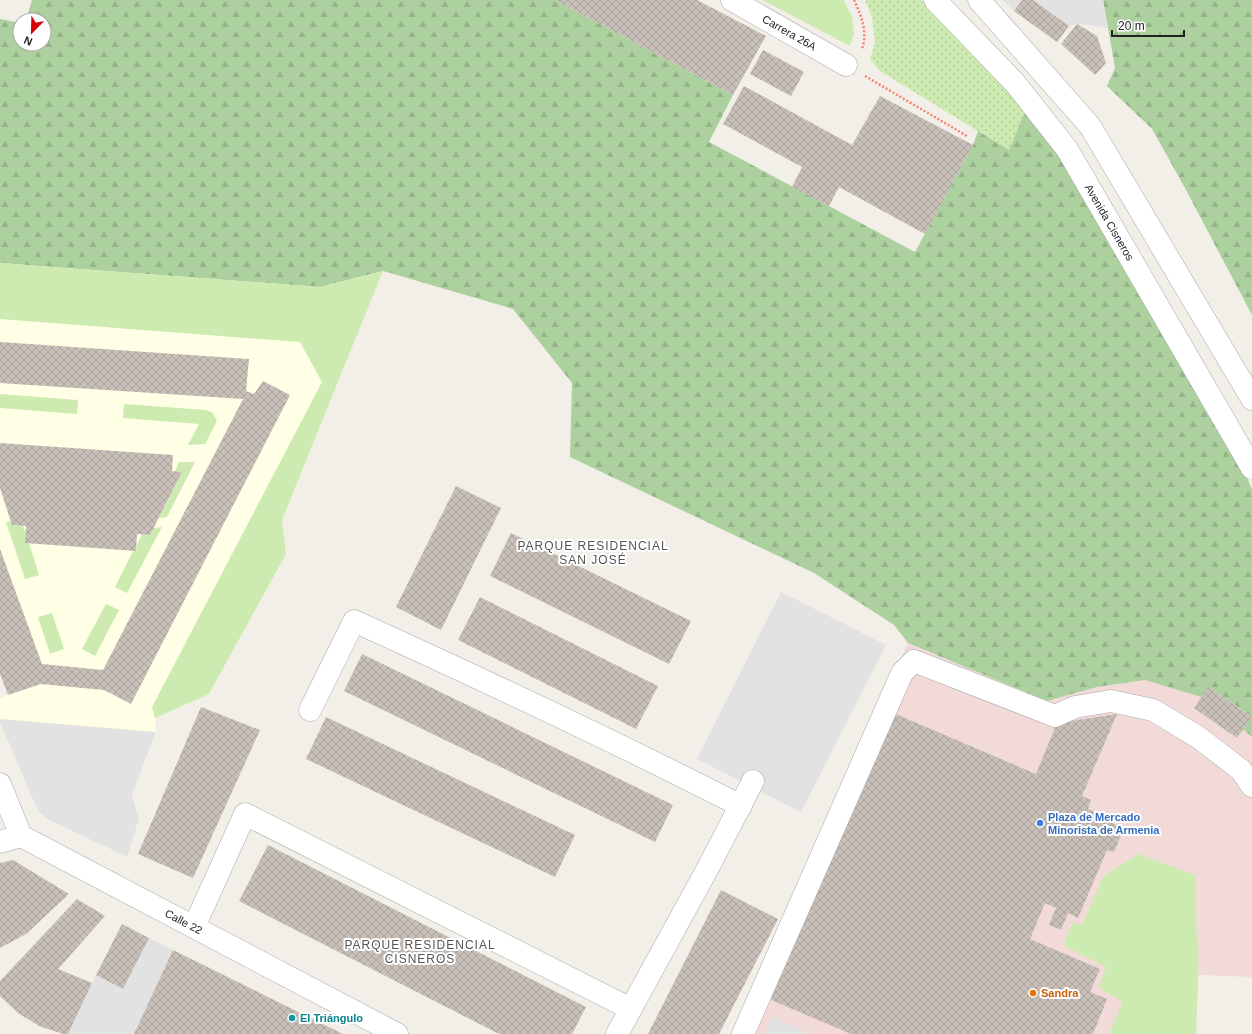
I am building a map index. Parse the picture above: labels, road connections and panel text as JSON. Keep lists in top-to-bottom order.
{
  "streets": {
    "street": ["Carrera 26A", "Avenida Cisneros", "Calle 22"]
  },
  "districts": ["PARQUE RESIDENCIAL SAN JOSÉ", "PARQUE RESIDENCIAL CISNEROS"],
  "places": ["Plaza de Mercado Minorista de Armenia", "Sandra", "El Triángulo"],
  "scale_bar": "20 m",
  "north": "bottom left"
}
